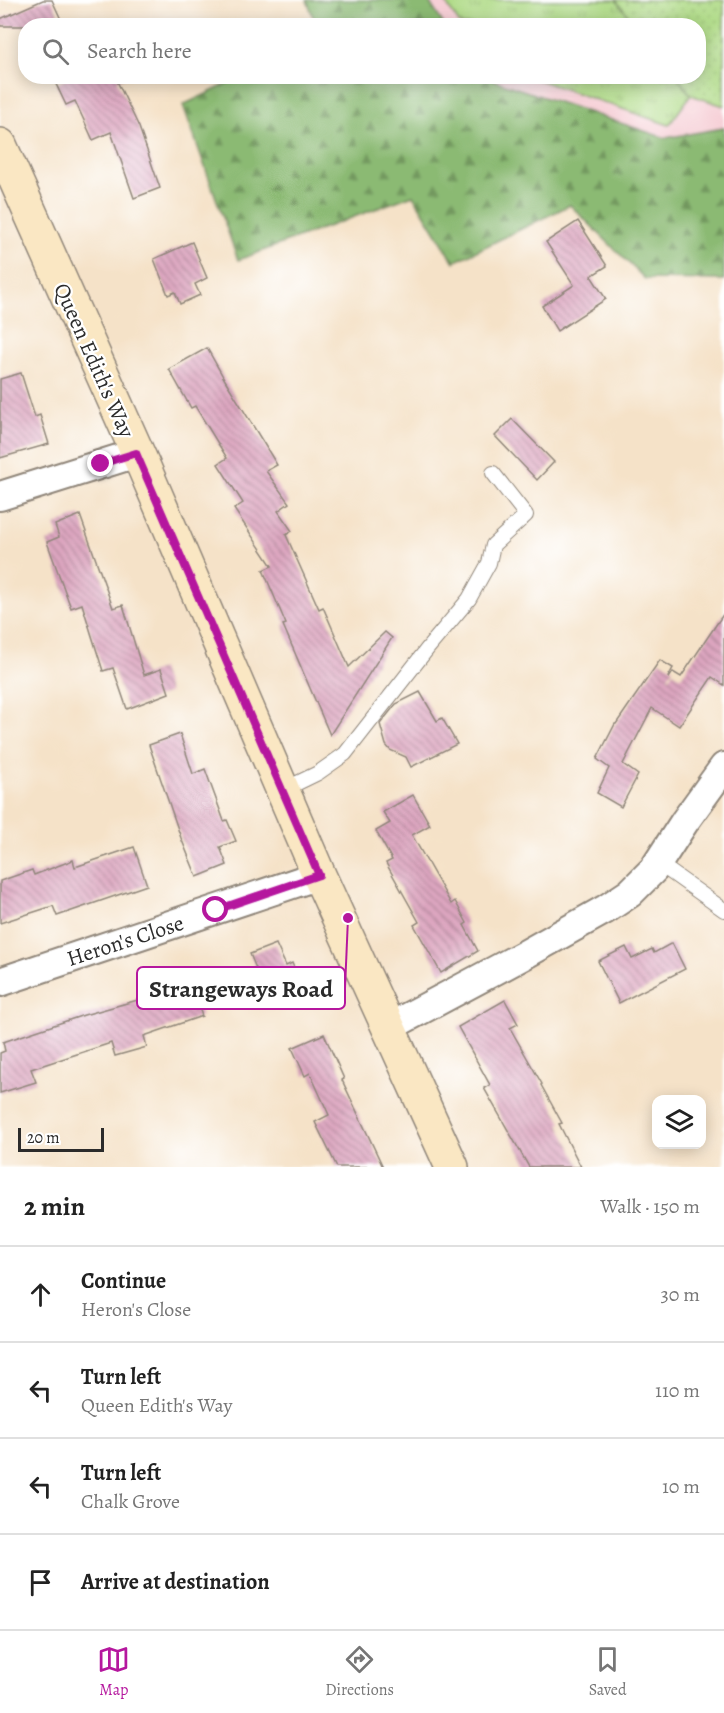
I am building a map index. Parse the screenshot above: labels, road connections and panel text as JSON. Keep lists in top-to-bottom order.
{
  "streets": {
    "street": ["Queen Edith's Way", "Heron's Close"]
  },
  "crossings": [
    ["Queen Edith's Way", "Heron's Close"]
  ],
  "places": ["Strangeways Road"],
  "scale_bar": "20 m",
  "page": {
    "search": "Search here",
    "scale": "20 m",
    "heading": ["2 min", "Walk · 150 m"],
    "list": [
      ["Continue", "Heron's Close", "30 m"],
      ["Turn left", "Queen Edith's Way", "110 m"],
      ["Turn left", "Chalk Grove", "10 m"],
      "Arrive at destination"
    ],
    "nav": ["Map", "Directions", "Saved"]
  }
}
